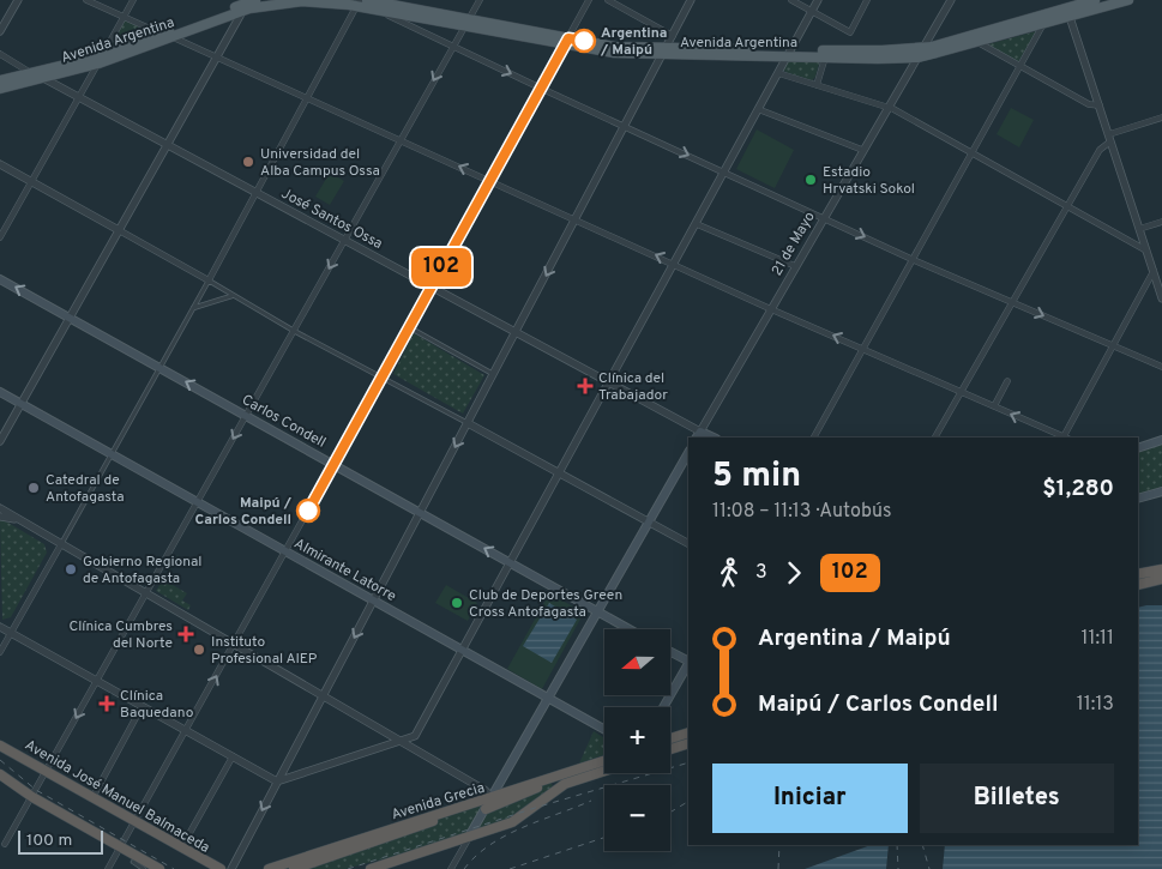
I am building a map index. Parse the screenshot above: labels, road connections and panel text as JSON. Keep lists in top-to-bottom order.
{
  "streets": {
    "highway": ["Avenida José Manuel Balmaceda", "Avenida Grecia"],
    "main road": [
      "Avenida Argentina",
      "José Santos Ossa",
      "21 de Mayo",
      "Carlos Condell",
      "Almirante Latorre"
    ]
  },
  "crossings": [
    ["Avenida Argentina", "José Santos Ossa"],
    ["Avenida Argentina", "21 de Mayo"],
    ["José Santos Ossa", "21 de Mayo"]
  ],
  "one_way": ["Carlos Condell"],
  "places": {
    "other": [
      "Argentina / Maipú",
      "Universidad del Alba Campus Ossa",
      "Estadio Hrvatski Sokol",
      "Catedral de Antofagasta",
      "Maipú / Carlos Condell",
      "Gobierno Regional de Antofagasta",
      "Club de Deportes Green Cross Antofagasta",
      "Instituto Profesional AIEP"
    ],
    "health": ["Clínica del Trabajador", "Clínica Cumbres del Norte", "Clínica Baquedano"]
  },
  "lines": ["bus line 102"],
  "scale_bar": "100 m",
  "north": "left",
  "page": {
    "on_map": "102",
    "heading": ["5 min", "11:08 – 11:13 · Autobús", "$1,280"],
    "legs": ["3", "102"],
    "list": [
      {
        "name": "Argentina / Maipú",
        "value": "11:11"
      },
      {
        "name": "Maipú / Carlos Condell",
        "value": "11:13"
      }
    ],
    "map_buttons": ["+", "−"],
    "buttons": ["Iniciar", "Billetes"],
    "scale": "100 m"
  }
}
